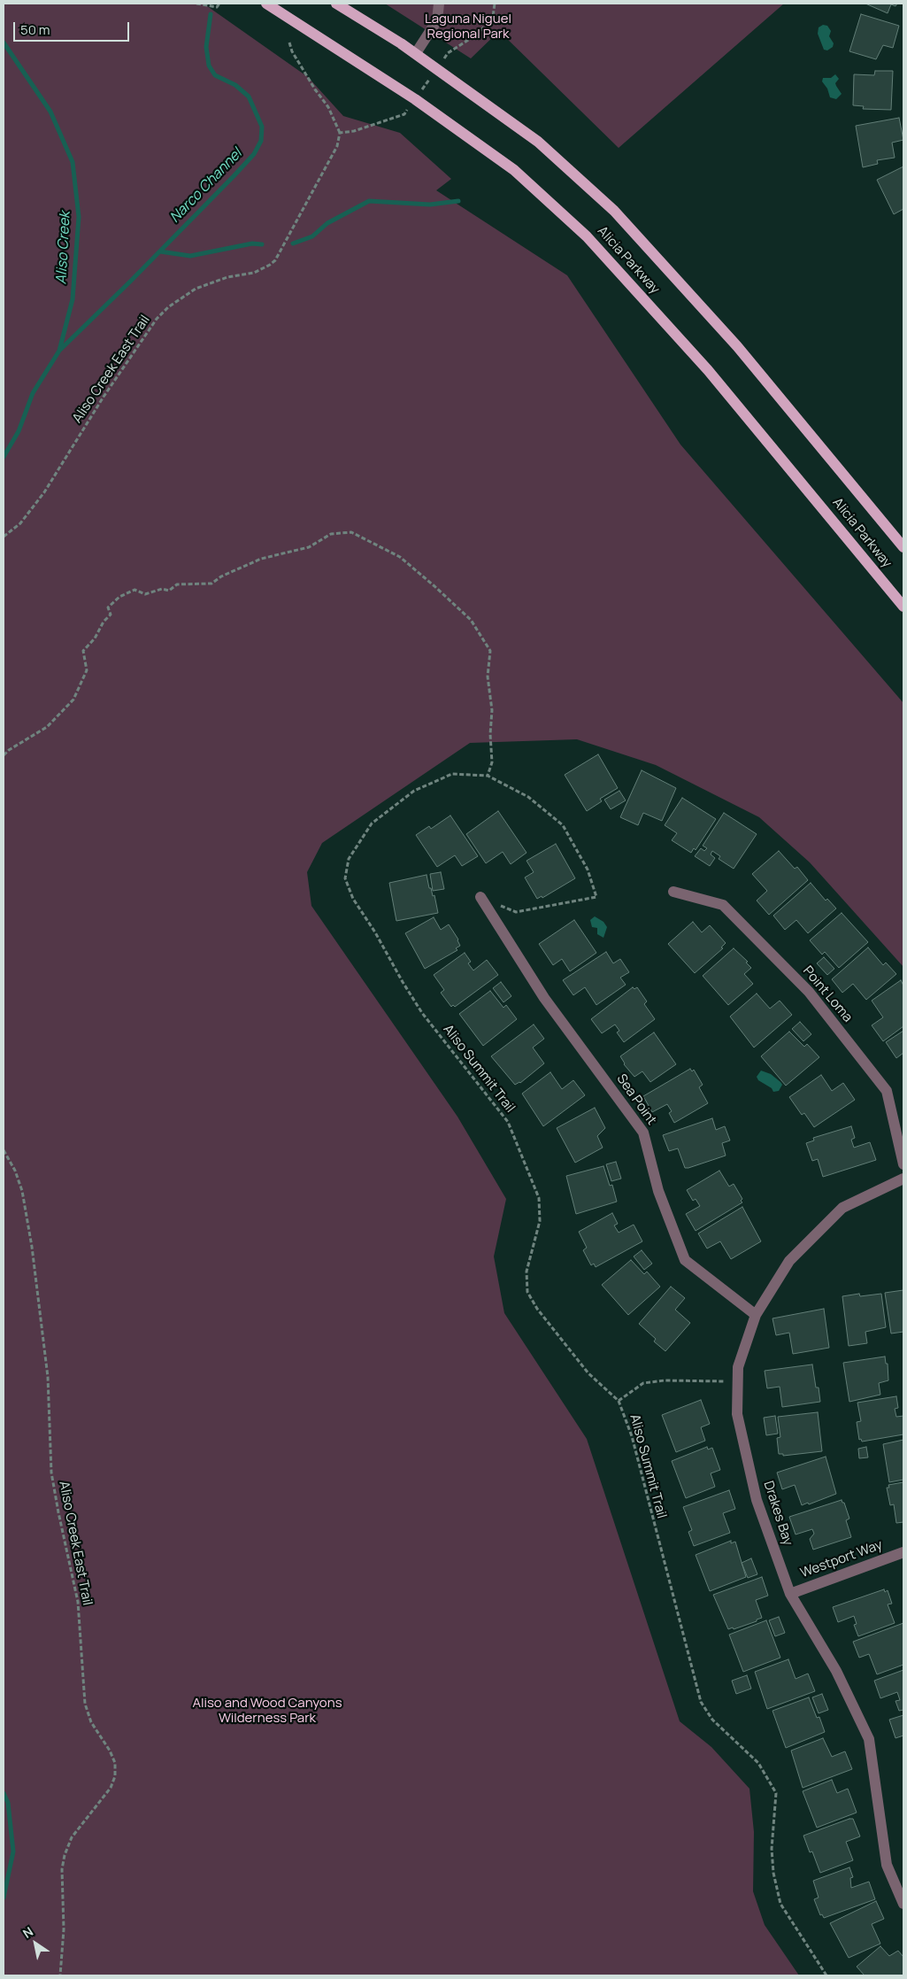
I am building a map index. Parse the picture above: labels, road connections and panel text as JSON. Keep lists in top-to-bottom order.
{
  "streets": {
    "main road": ["Alicia Parkway"],
    "street": [
      "Point Loma",
      "Sea Point",
      "Drakes Bay",
      "Westport Way"
    ],
    "path": ["Aliso Creek East Trail", "Aliso Summit Trail"]
  },
  "crossings": [
    ["Aliso Summit Trail", "Sea Point"],
    ["Sea Point", "Drakes Bay"],
    ["Drakes Bay", "Westport Way"]
  ],
  "water": ["Narco Channel", "Aliso Creek"],
  "parks": ["Laguna Niguel Regional Park", "Aliso and Wood Canyons Wilderness Park"],
  "scale_bar": "50 m",
  "north": "top left"
}
